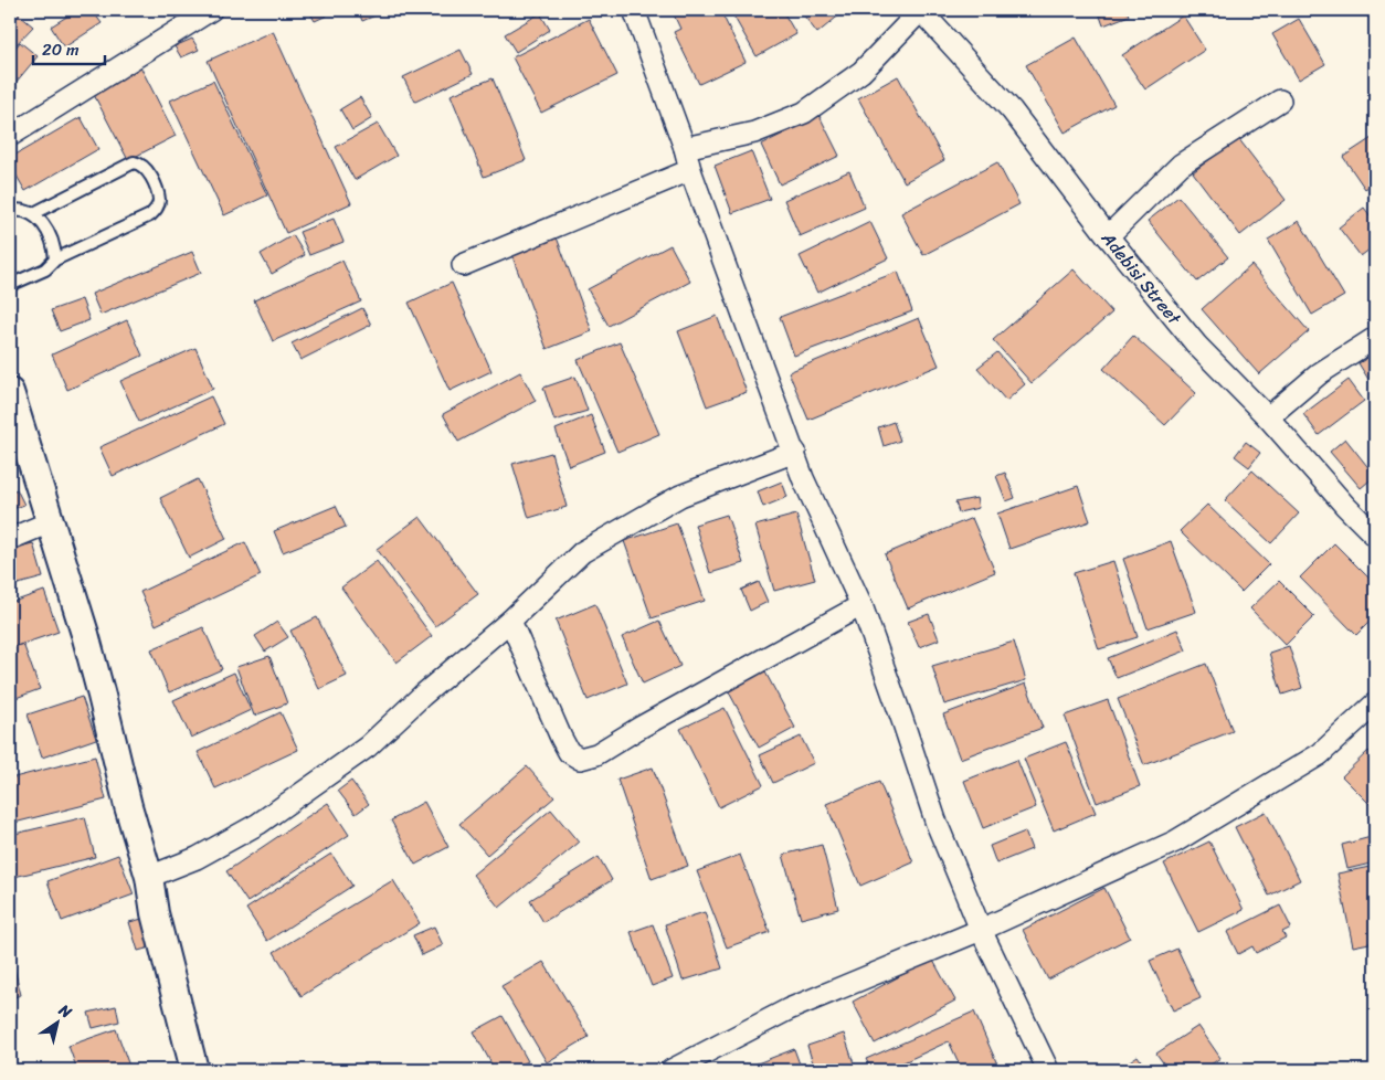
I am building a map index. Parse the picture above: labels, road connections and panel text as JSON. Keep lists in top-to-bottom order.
{
  "streets": {
    "street": ["Adebisi Street"]
  },
  "scale_bar": "20 m",
  "north": "top right"
}
